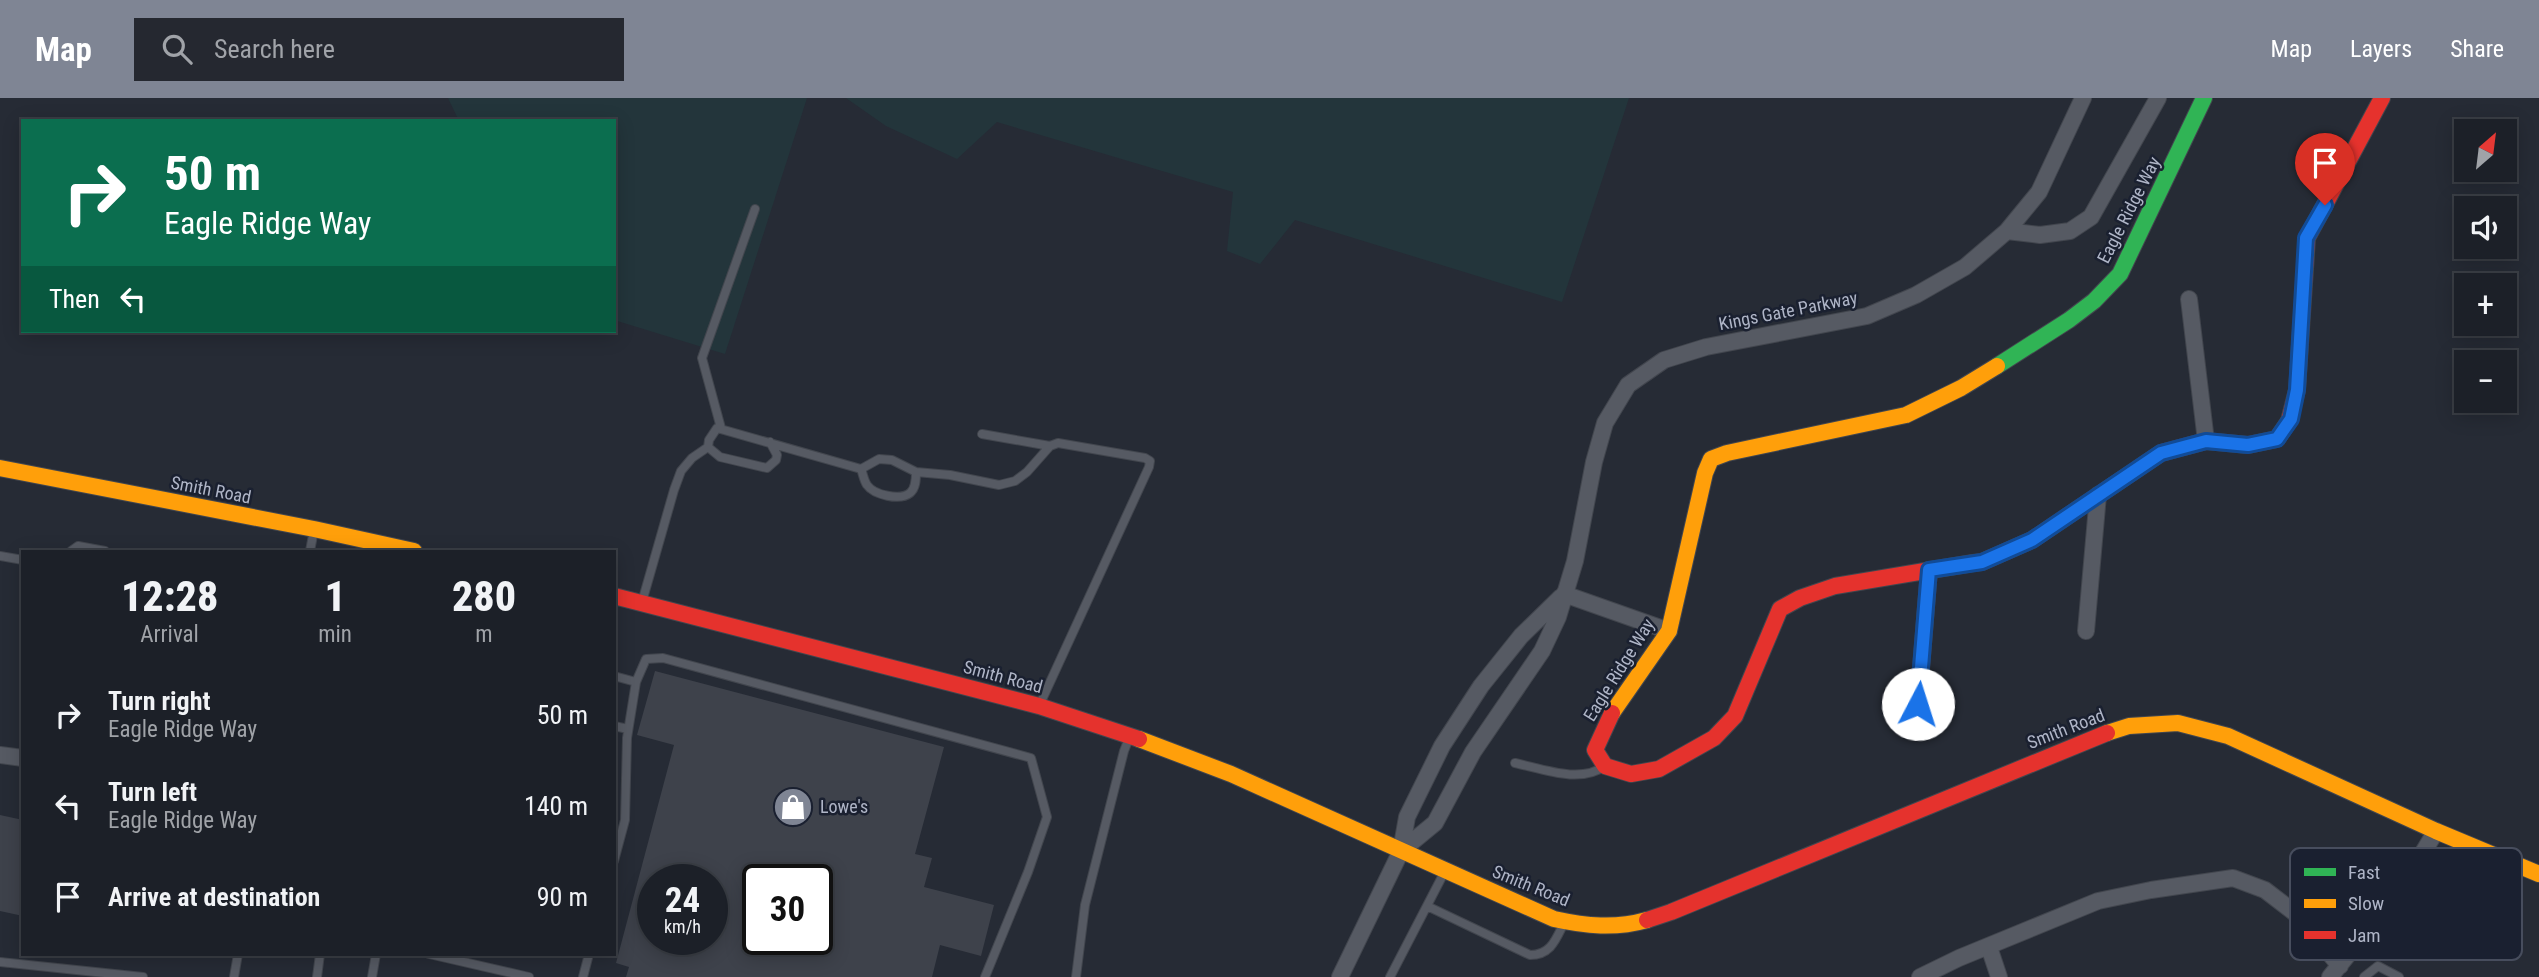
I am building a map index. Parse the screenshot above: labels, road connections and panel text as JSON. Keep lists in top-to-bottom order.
{
  "streets": {
    "street": ["Eagle Ridge Way", "Kings Gate Parkway", "Smith Road"]
  },
  "crossings": [
    ["Eagle Ridge Way", "Kings Gate Parkway"],
    ["Kings Gate Parkway", "Smith Road"]
  ],
  "places": {
    "shop": ["Lowe's"]
  },
  "legend": ["Fast", "Slow", "Jam"],
  "north": "top right",
  "page": {
    "header": "Map",
    "search": "Search here",
    "nav": ["Map", "Layers", "Share"],
    "map_buttons": ["+", "−"],
    "turn": ["50 m", "Eagle Ridge Way"],
    "then": "Then",
    "eta": [
      "12:28",
      "Arrival",
      "1",
      "min",
      "280",
      "m"
    ],
    "list": [
      {
        "name": "Turn right",
        "note": "Eagle Ridge Way",
        "value": "50 m"
      },
      {
        "name": "Turn left",
        "note": "Eagle Ridge Way",
        "value": "140 m"
      },
      {
        "name": "Arrive at destination",
        "value": "90 m"
      }
    ],
    "speed": "24 km/h",
    "limit": "30"
  }
}
